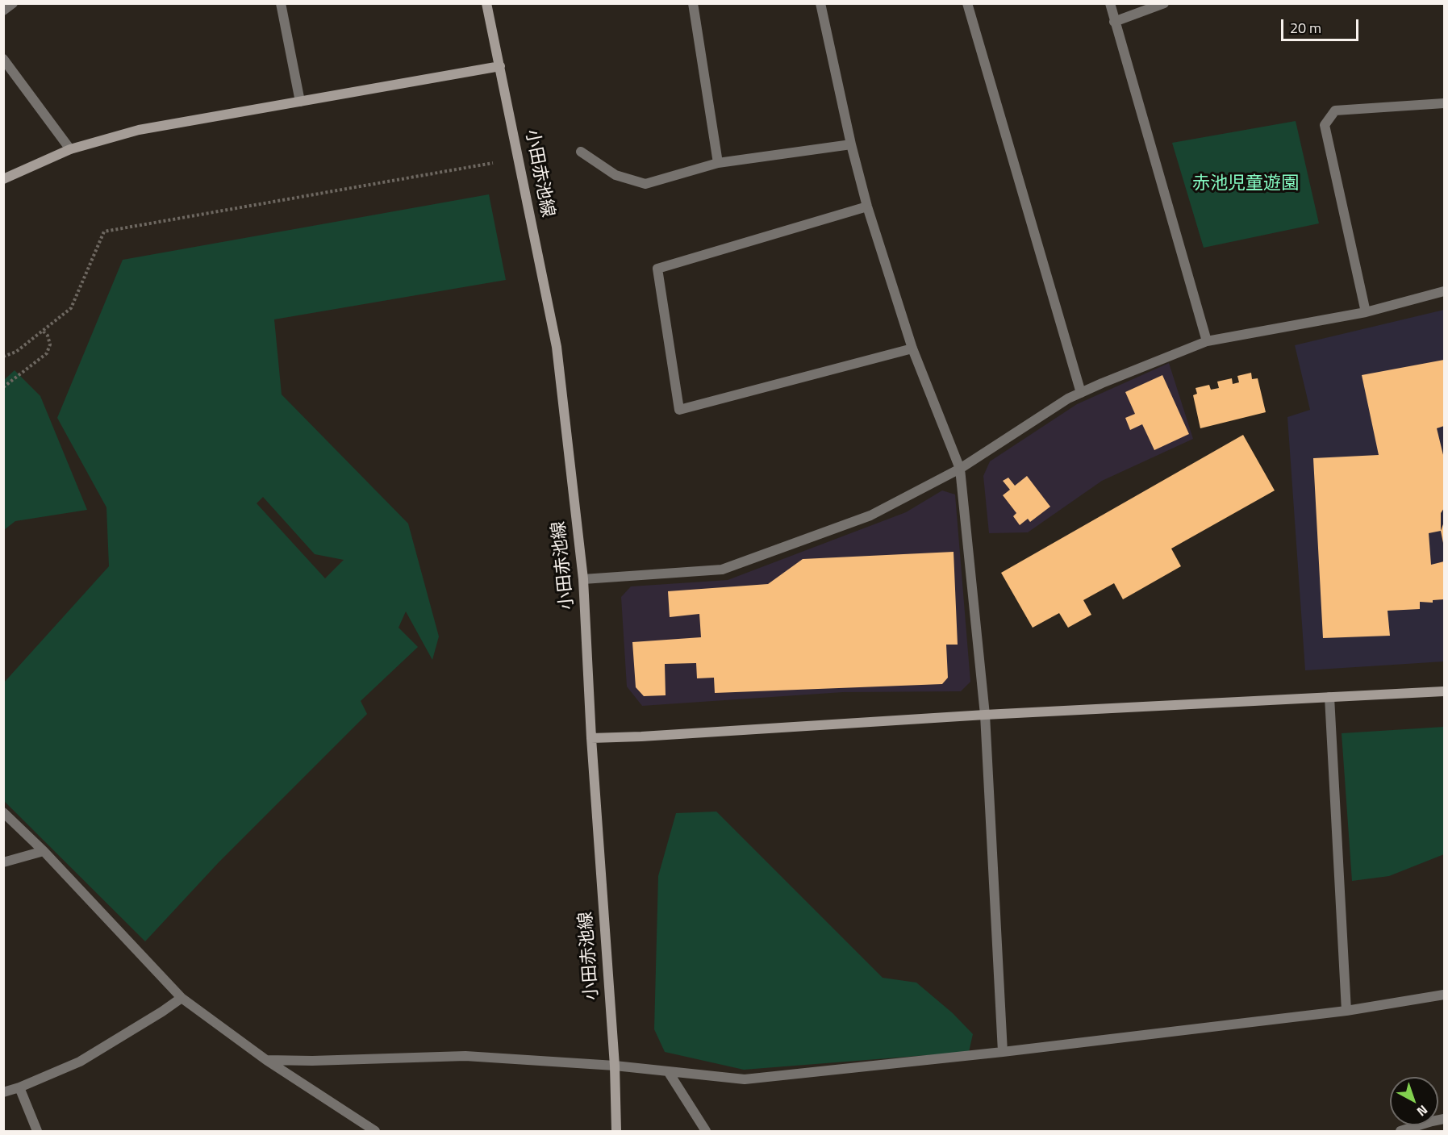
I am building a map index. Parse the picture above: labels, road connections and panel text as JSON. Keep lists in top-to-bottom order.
{
  "streets": {
    "street": ["小田赤池線"]
  },
  "parks": ["赤池児童遊園"],
  "scale_bar": "20 m",
  "north": "bottom right"
}
